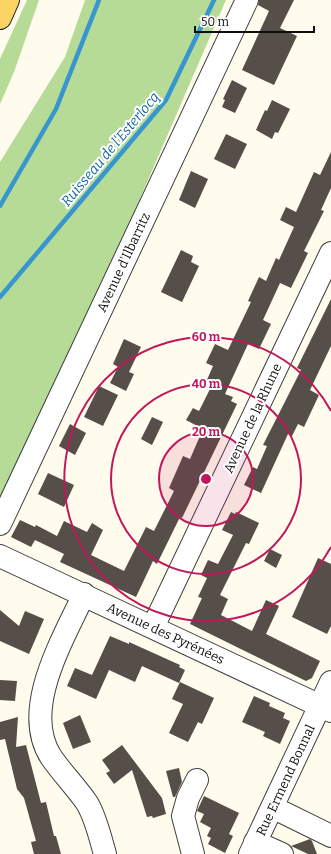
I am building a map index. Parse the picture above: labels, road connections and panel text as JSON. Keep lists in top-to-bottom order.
{
  "streets": {
    "street": [
      "Avenue d'Ilbarritz",
      "Avenue de la Rhune",
      "Avenue des Pyrénées",
      "Rue Ermend Bonnal"
    ]
  },
  "crossings": [
    ["Avenue de la Rhune", "Avenue des Pyrénées"],
    ["Avenue des Pyrénées", "Rue Ermend Bonnal"]
  ],
  "water": ["Ruisseau de l'Esterlocq"],
  "scale_bar": "50 m",
  "rings": ["60 m", "40 m", "20 m"]
}
